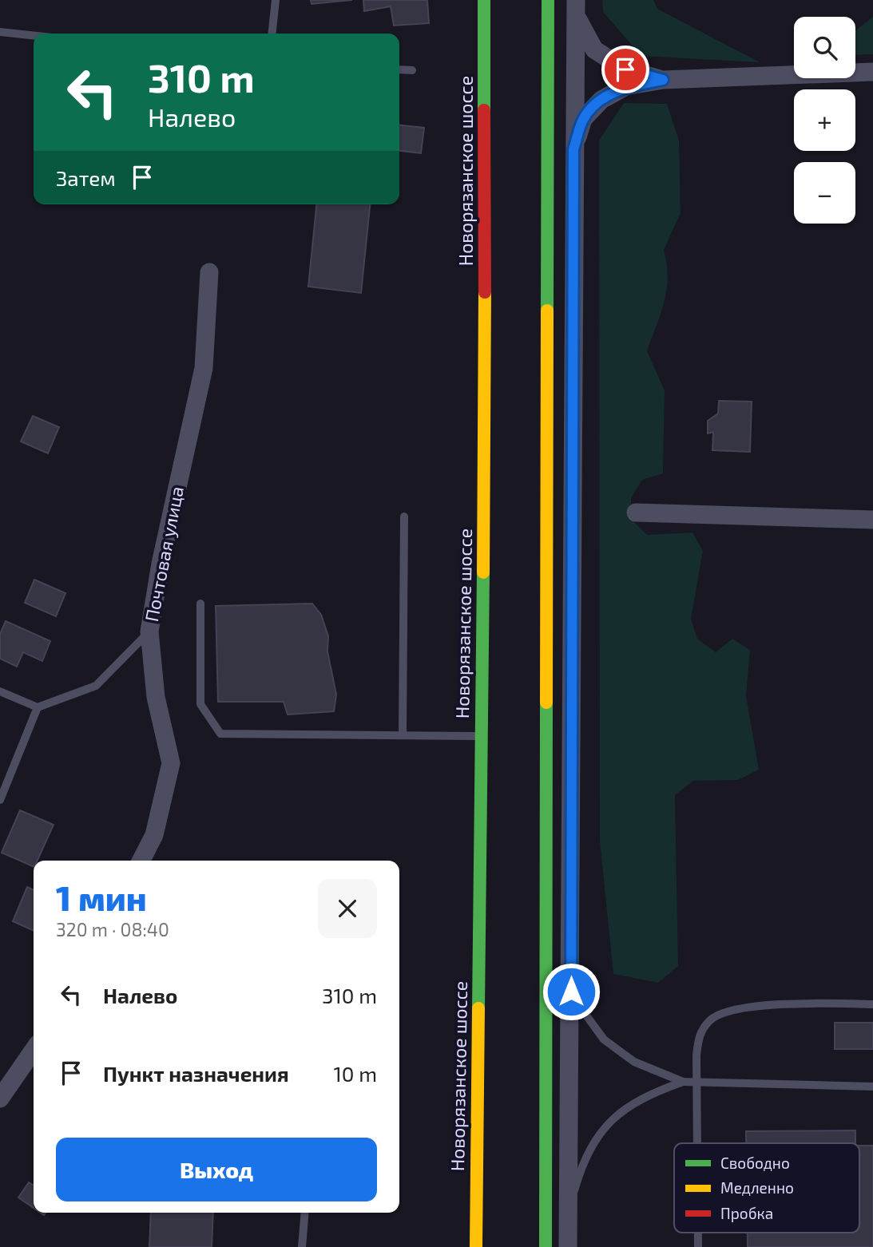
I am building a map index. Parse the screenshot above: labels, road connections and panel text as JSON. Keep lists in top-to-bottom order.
{
  "streets": {
    "highway": ["Новорязанское шоссе"],
    "street": ["Почтовая улица"]
  },
  "legend": ["Свободно", "Медленно", "Пробка"],
  "page": {
    "map_buttons": ["+", "−"],
    "turn": ["310 m", "Налево"],
    "then": "Затем",
    "heading": ["1 мин", "320 m · 08:40"],
    "list": [
      {
        "name": "Налево",
        "value": "310 m"
      },
      {
        "name": "Пункт назначения",
        "value": "10 m"
      }
    ],
    "buttons": "Выход"
  }
}
